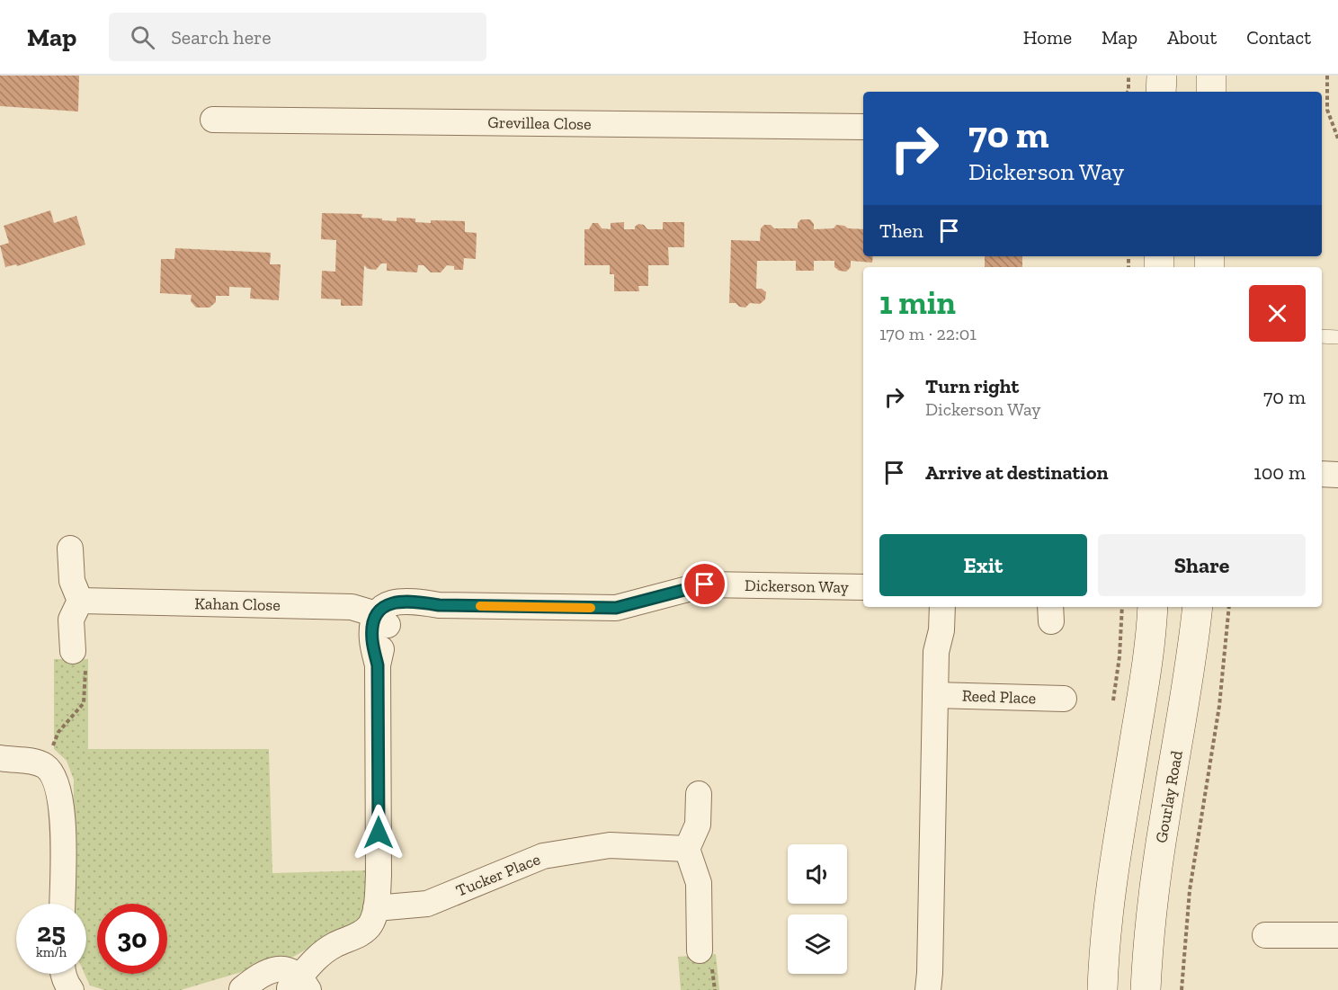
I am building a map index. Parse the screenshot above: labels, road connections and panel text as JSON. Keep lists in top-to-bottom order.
{
  "streets": {
    "main road": ["Gourlay Road"],
    "street": [
      "Grevillea Close",
      "Dickerson Way",
      "Kahan Close",
      "Reed Place",
      "Tucker Place"
    ]
  },
  "crossings": [
    ["Dickerson Way", "Kahan Close"]
  ],
  "page": {
    "header": "Map",
    "search": "Search here",
    "nav": [
      "Home",
      "Map",
      "About",
      "Contact"
    ],
    "turn": ["70 m", "Dickerson Way"],
    "then": "Then",
    "heading": ["1 min", "170 m · 22:01"],
    "list": [
      {
        "name": "Turn right",
        "note": "Dickerson Way",
        "value": "70 m"
      },
      {
        "name": "Arrive at destination",
        "value": "100 m"
      }
    ],
    "buttons": ["Exit", "Share"],
    "speed": "25 km/h",
    "limit": "30"
  }
}
